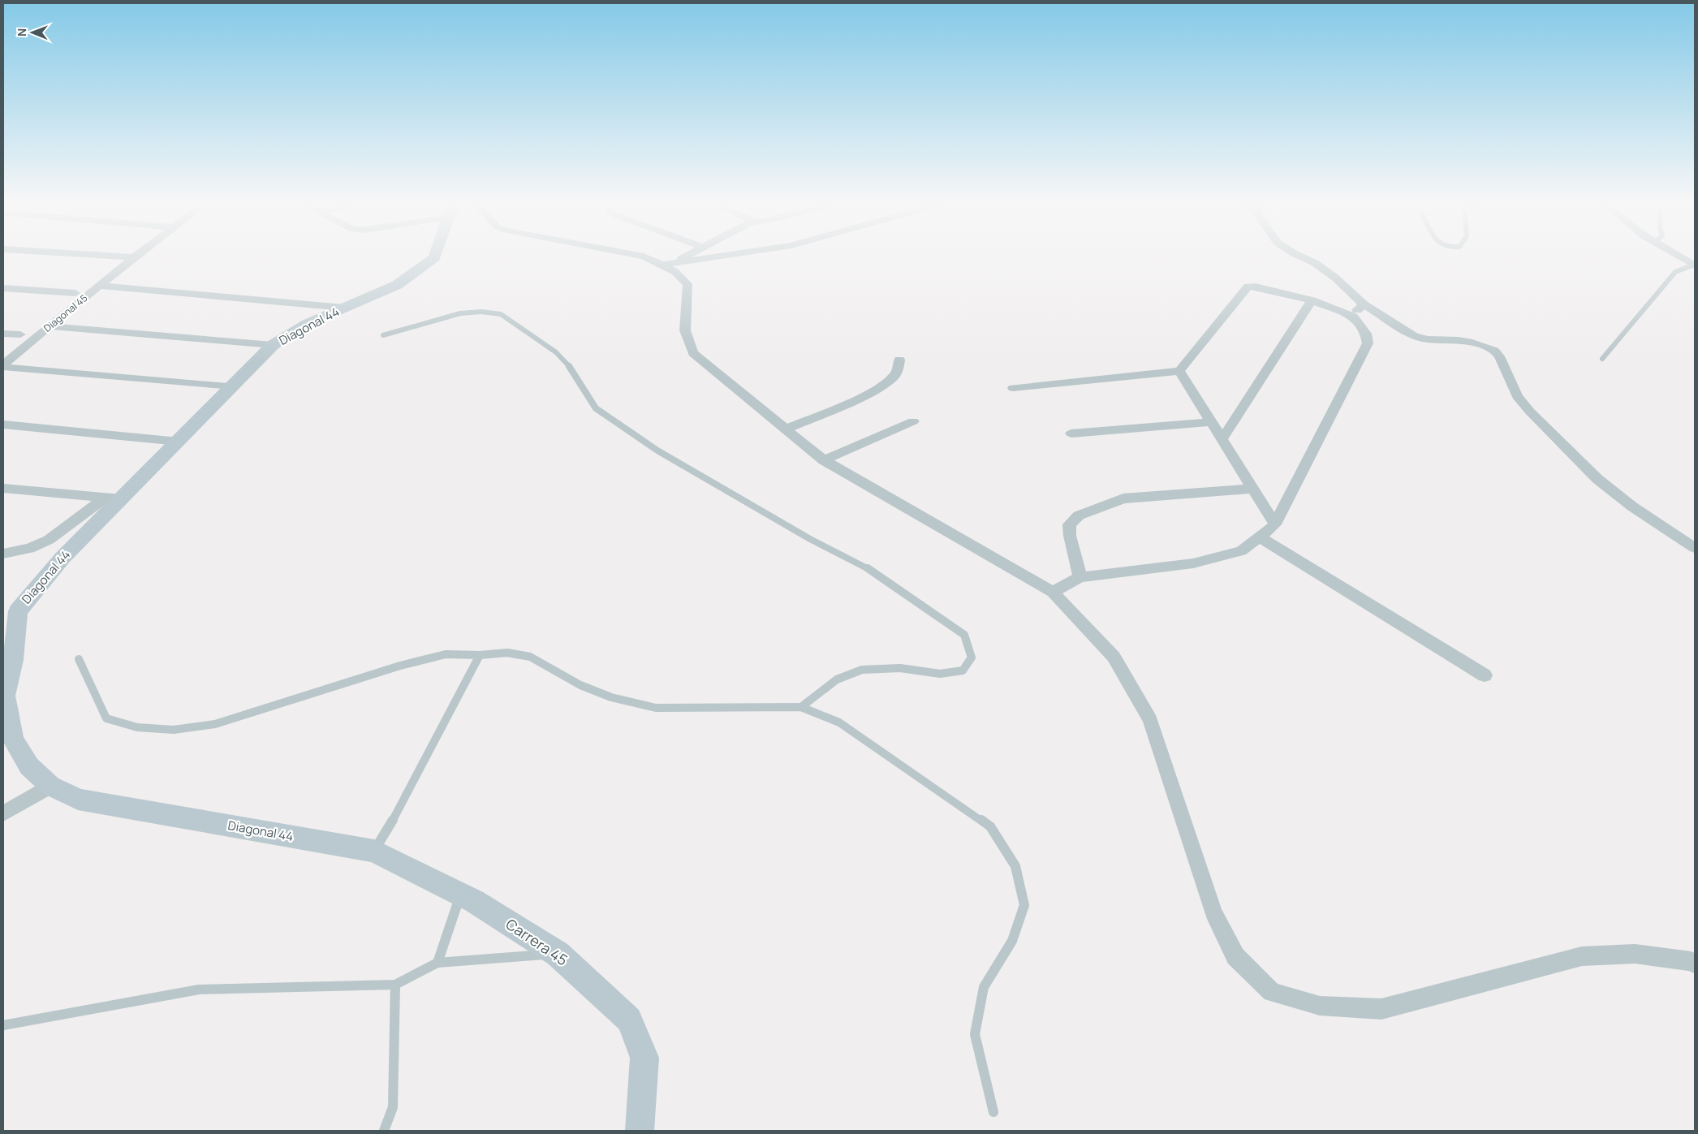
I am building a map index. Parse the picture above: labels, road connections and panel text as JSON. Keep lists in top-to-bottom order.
{
  "streets": {
    "main road": ["Diagonal 44", "Carrera 45"],
    "street": ["Diagonal 45"]
  },
  "crossings": [
    ["Diagonal 44", "Carrera 45"]
  ],
  "north": "left"
}
